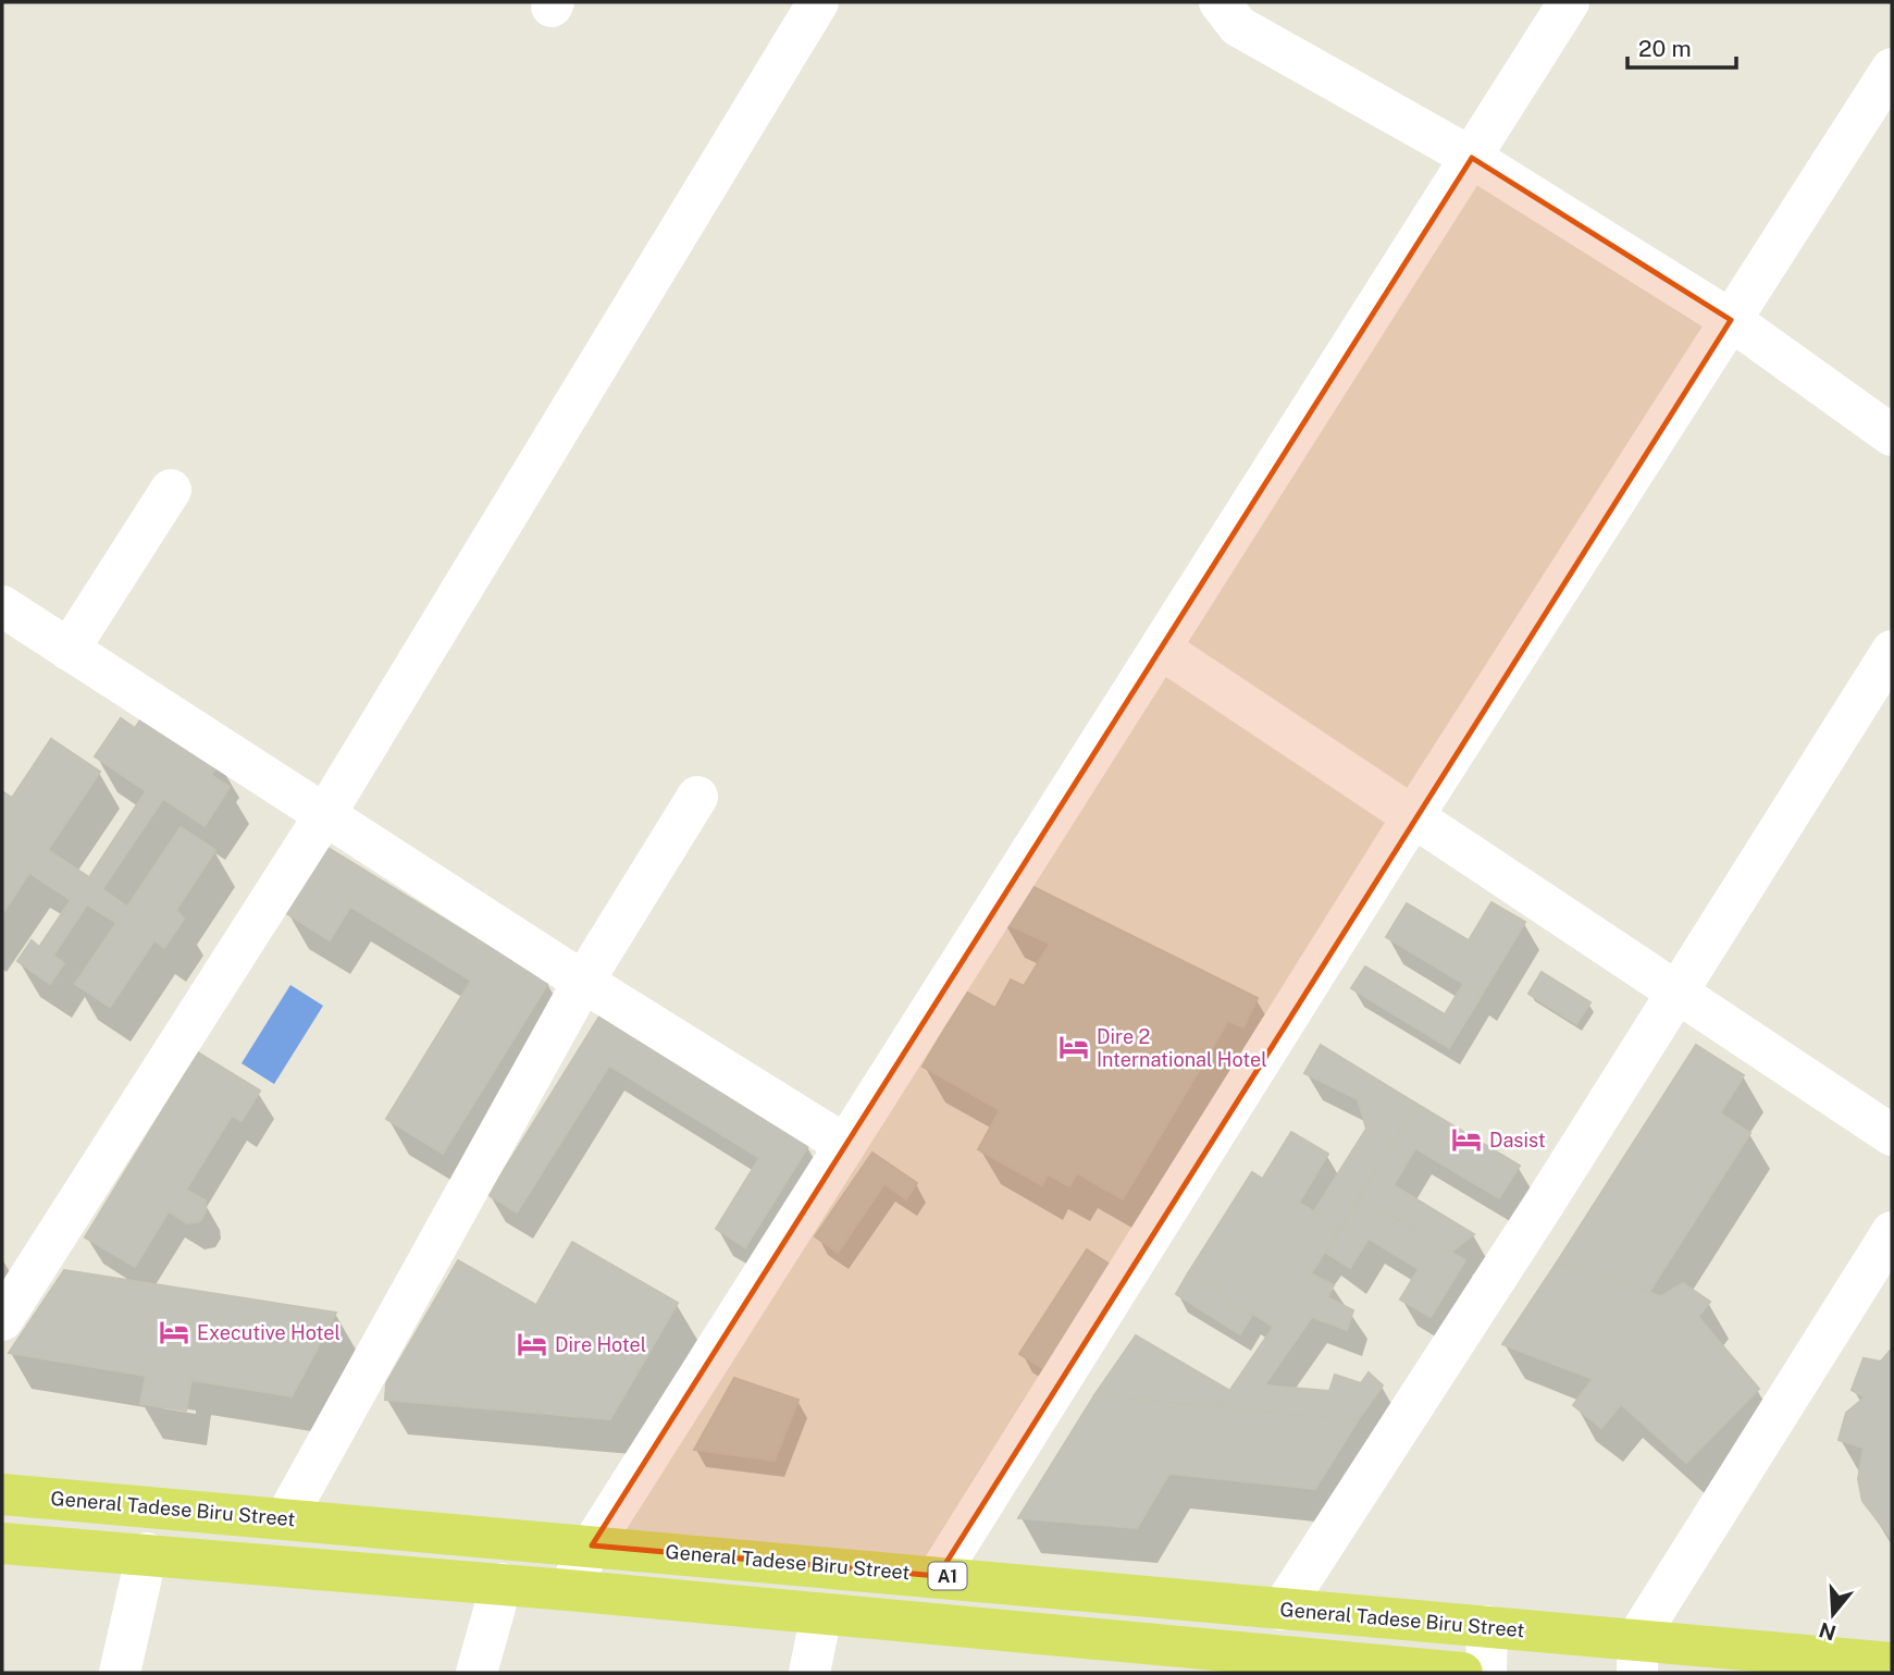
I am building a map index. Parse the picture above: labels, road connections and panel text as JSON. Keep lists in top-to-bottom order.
{
  "streets": {
    "main road": ["General Tadese Biru Street", "A1"]
  },
  "places": {
    "hotel": [
      "Dire 2 International Hotel",
      "Dasist",
      "Executive Hotel",
      "Dire Hotel"
    ]
  },
  "scale_bar": "20 m",
  "north": "bottom"
}
